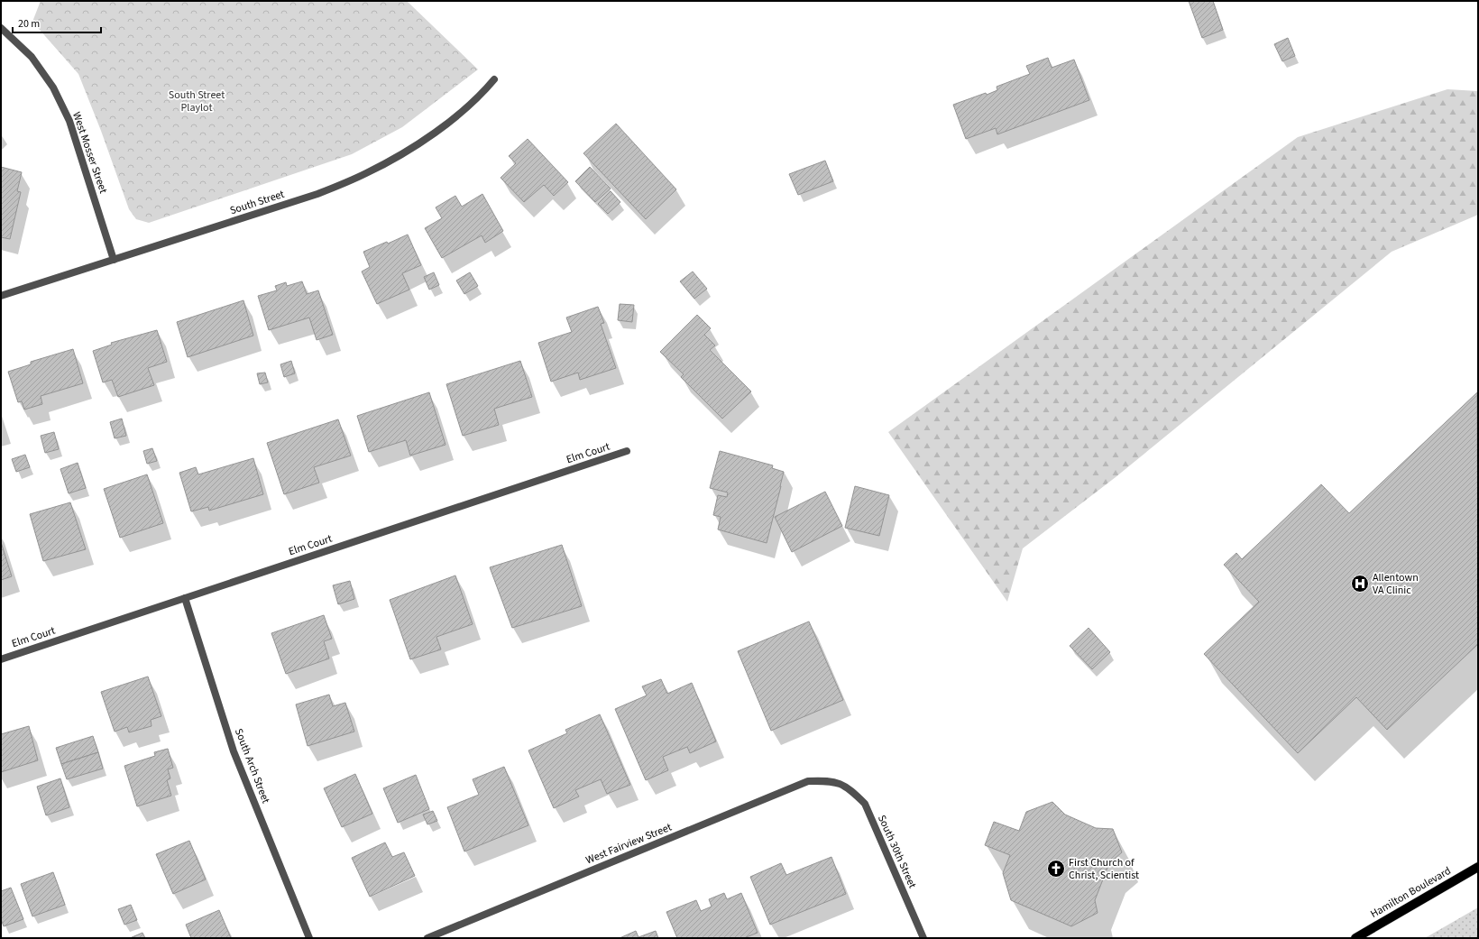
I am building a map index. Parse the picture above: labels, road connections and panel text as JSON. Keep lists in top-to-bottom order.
{
  "streets": {
    "main road": ["Hamilton Boulevard"],
    "street": [
      "West Mosser Street",
      "South Street",
      "Elm Court",
      "South Arch Street",
      "West Fairview Street",
      "South 30th Street"
    ]
  },
  "crossings": [
    ["West Mosser Street", "South Street"],
    ["Elm Court", "South Arch Street"],
    ["West Fairview Street", "South 30th Street"]
  ],
  "parks": ["South Street Playlot"],
  "places": {
    "hospital": ["Allentown VA Clinic"],
    "church": ["First Church of Christ, Scientist"]
  },
  "scale_bar": "20 m"
}
